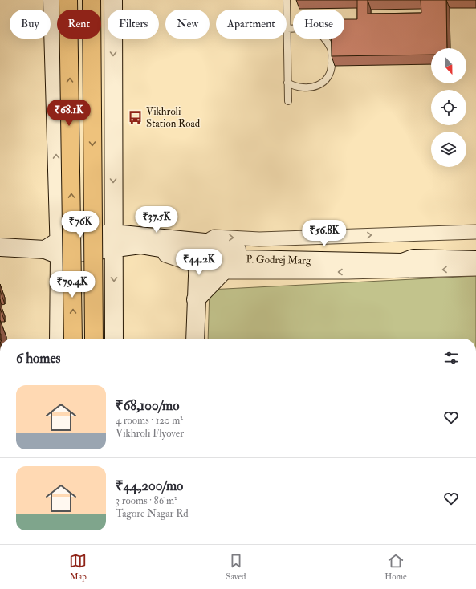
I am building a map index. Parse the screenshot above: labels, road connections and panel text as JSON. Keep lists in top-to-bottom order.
{
  "streets": {
    "street": ["P. Godrej Marg"]
  },
  "places": {
    "bus stop": ["Vikhroli Station Road"]
  },
  "north": "bottom",
  "page": {
    "chip": [
      "Buy",
      "Rent",
      "Filters",
      "New",
      "Apartment",
      "House"
    ],
    "price": [
      "₹68.1K",
      "₹37.5K",
      "₹76K",
      "₹56.8K",
      "₹44.2K",
      "₹79.4K"
    ],
    "heading": "6 homes",
    "list": [
      {
        "name": "₹68,100/mo",
        "note": "4 rooms · 120 m² · Vikhroli Flyover"
      },
      {
        "name": "₹44,200/mo",
        "note": "3 rooms · 86 m² · Tagore Nagar Rd"
      }
    ],
    "tabs": ["Map", "Saved", "Home"]
  }
}
